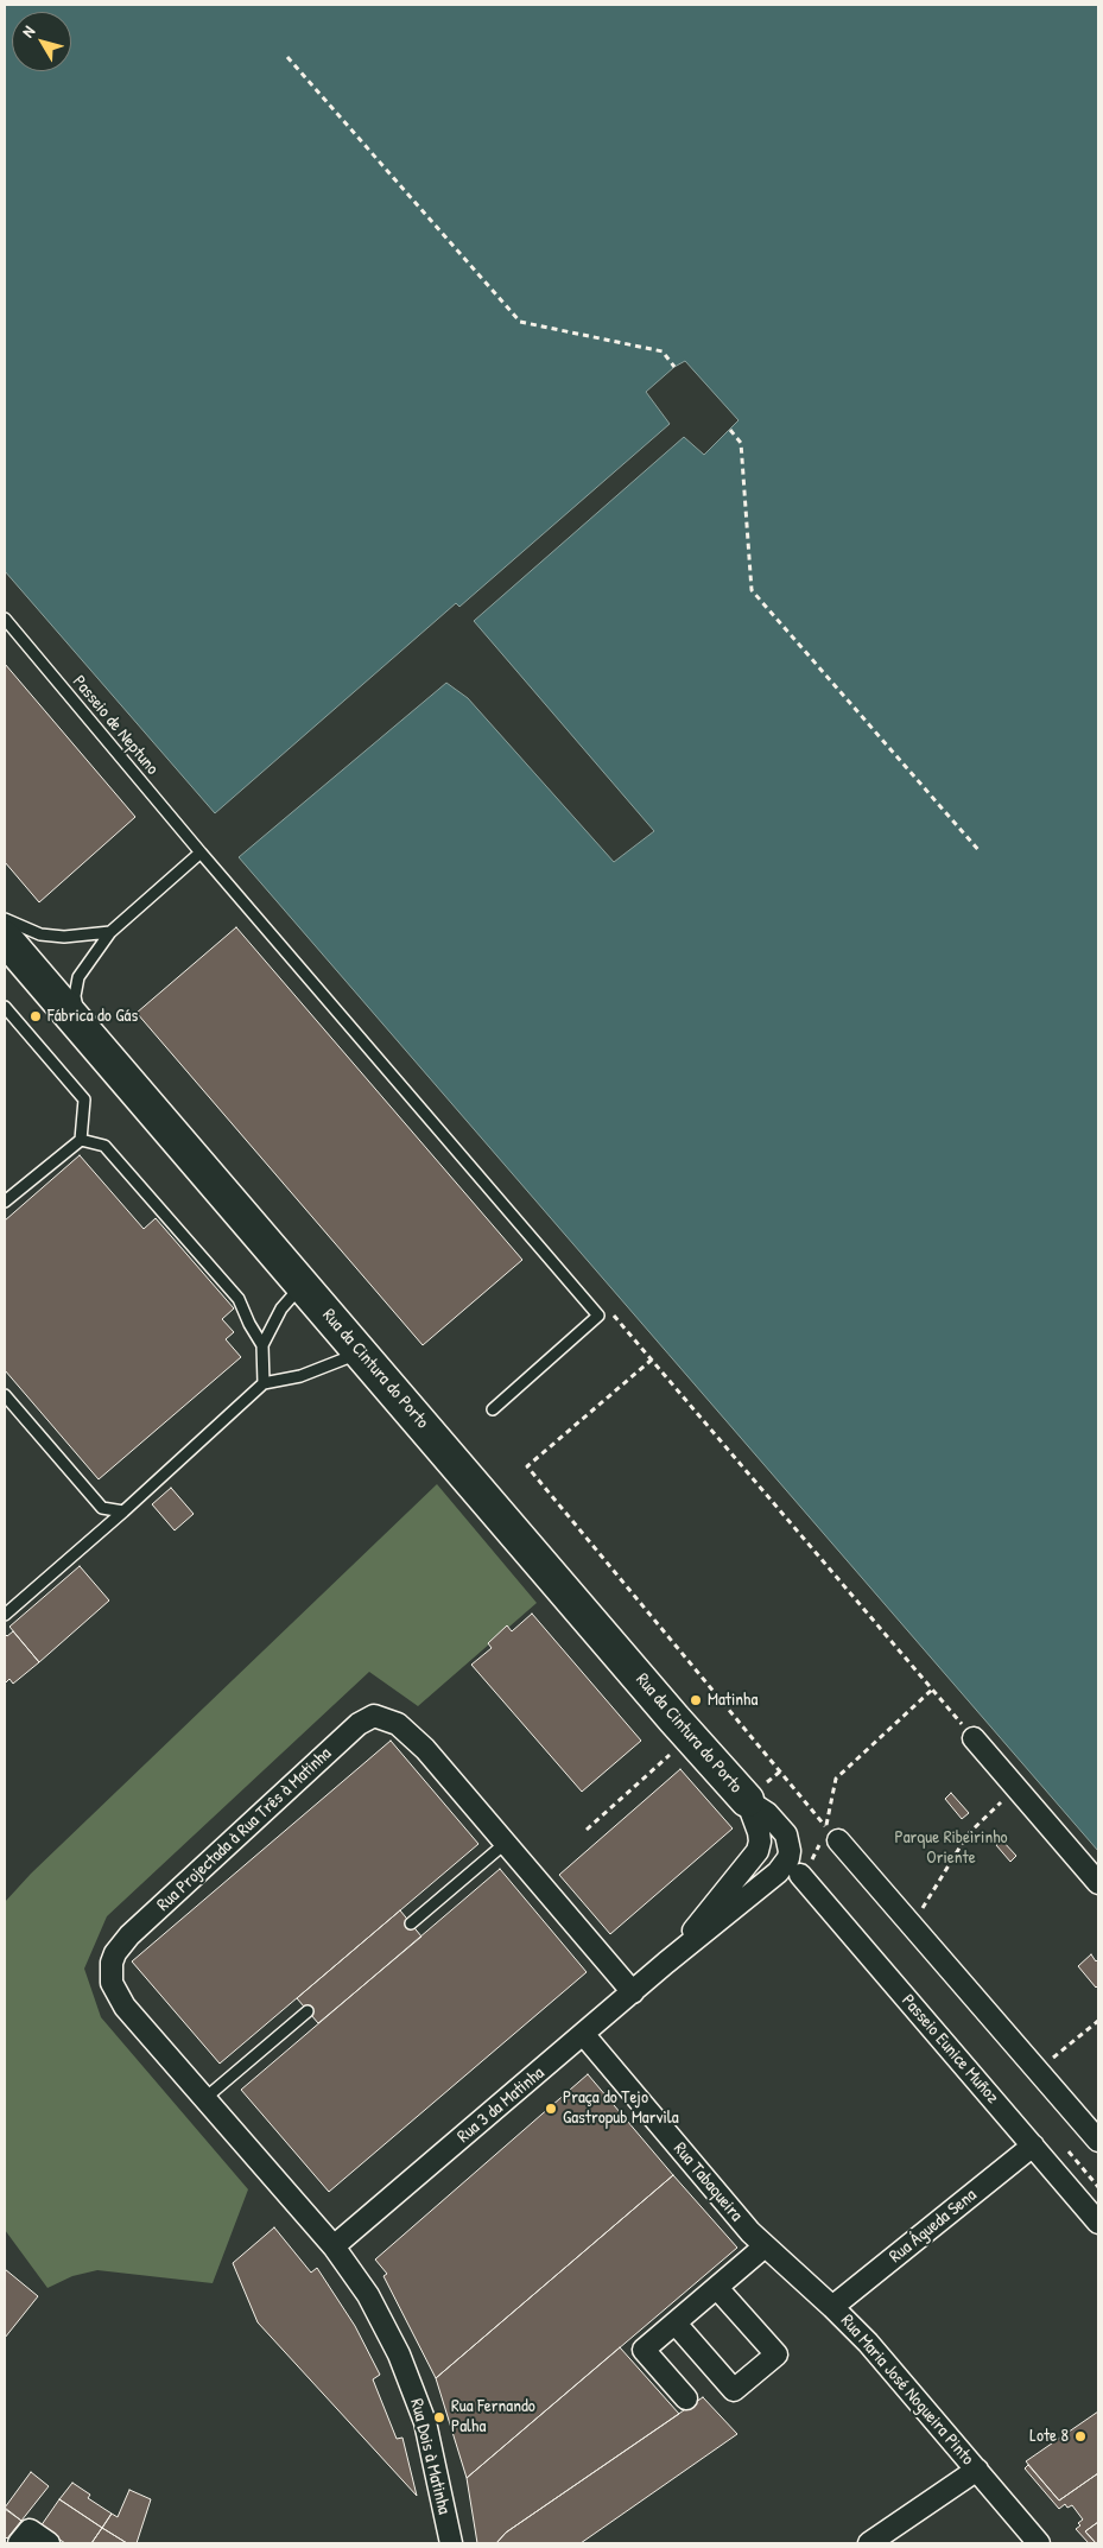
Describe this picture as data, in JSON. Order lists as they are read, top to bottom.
{
  "streets": {
    "main road": ["Rua da Cintura do Porto"],
    "street": [
      "Rua Projectada à Rua Três à Matinha",
      "Passeio Eunice Muñoz",
      "Rua 3 da Matinha",
      "Rua Tabaqueira",
      "Rua Águeda Sena",
      "Rua Maria José Nogueira Pinto",
      "Rua Dois à Matinha"
    ],
    "lane": ["Passeio de Neptuno"]
  },
  "crossings": [
    ["Rua da Cintura do Porto", "Rua 3 da Matinha"],
    ["Rua Projectada à Rua Três à Matinha", "Rua 3 da Matinha"],
    ["Rua Projectada à Rua Três à Matinha", "Rua Dois à Matinha"],
    ["Passeio Eunice Muñoz", "Rua Águeda Sena"],
    ["Rua 3 da Matinha", "Rua Tabaqueira"],
    ["Rua 3 da Matinha", "Rua Dois à Matinha"],
    ["Rua Tabaqueira", "Rua Maria José Nogueira Pinto"],
    ["Rua Águeda Sena", "Rua Maria José Nogueira Pinto"]
  ],
  "parks": ["Parque Ribeirinho Oriente"],
  "places": [
    "Fábrica do Gás",
    "Matinha",
    "Praça do Tejo Gastropub Marvila",
    "Rua Fernando Palha",
    "Lote 8"
  ],
  "north": "top left"
}
